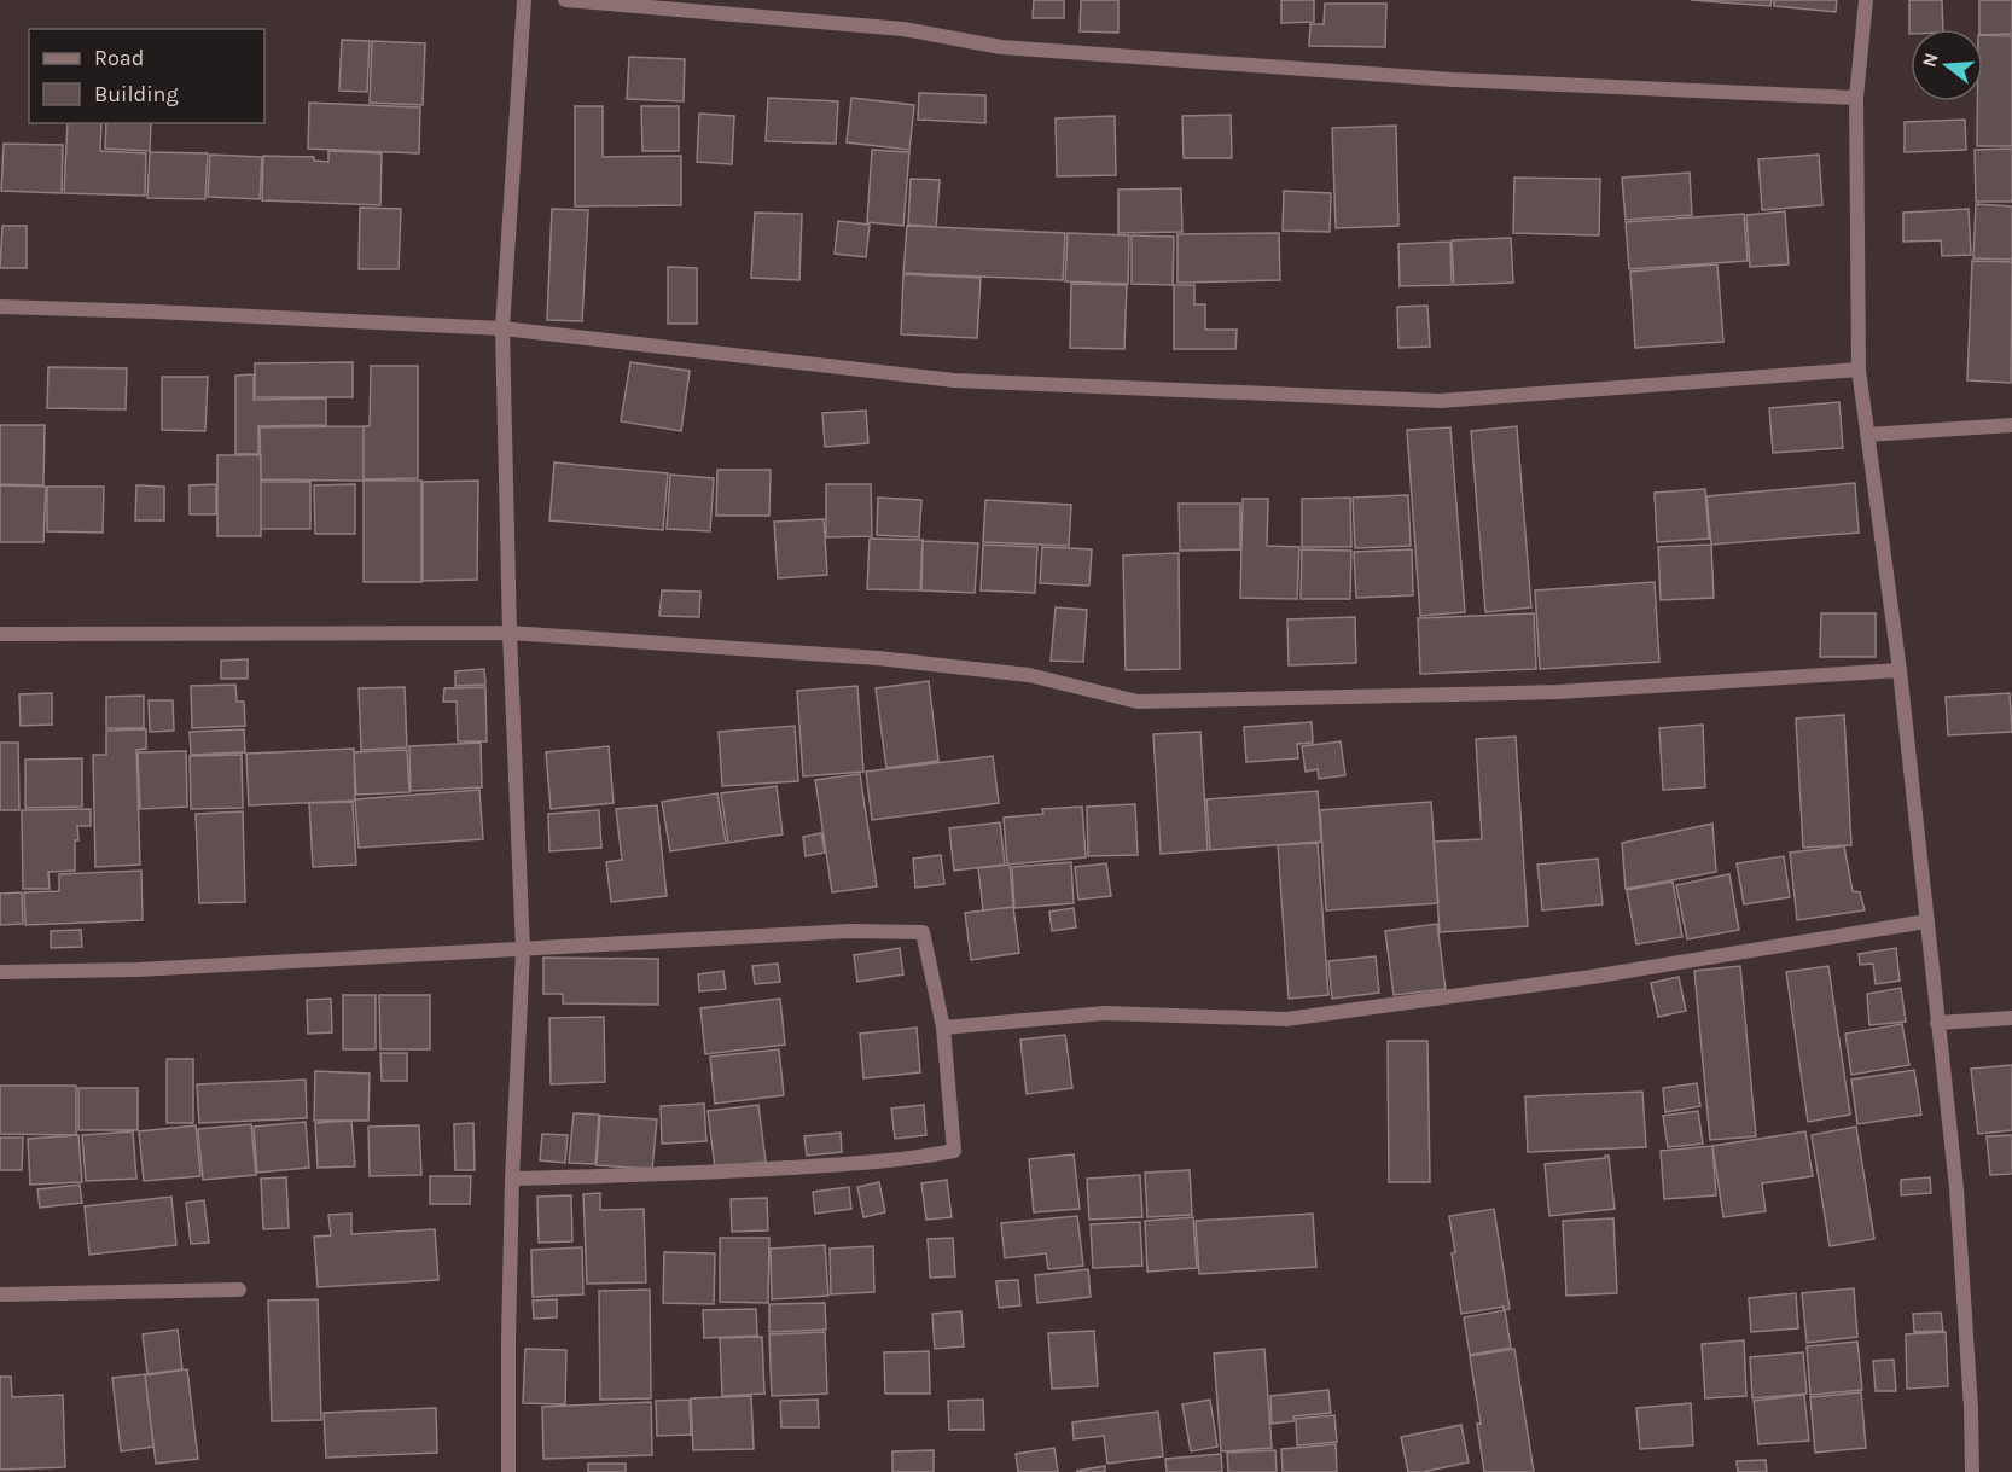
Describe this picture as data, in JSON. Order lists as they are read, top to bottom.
{
  "legend": ["Road", "Building"],
  "north": "left"
}
